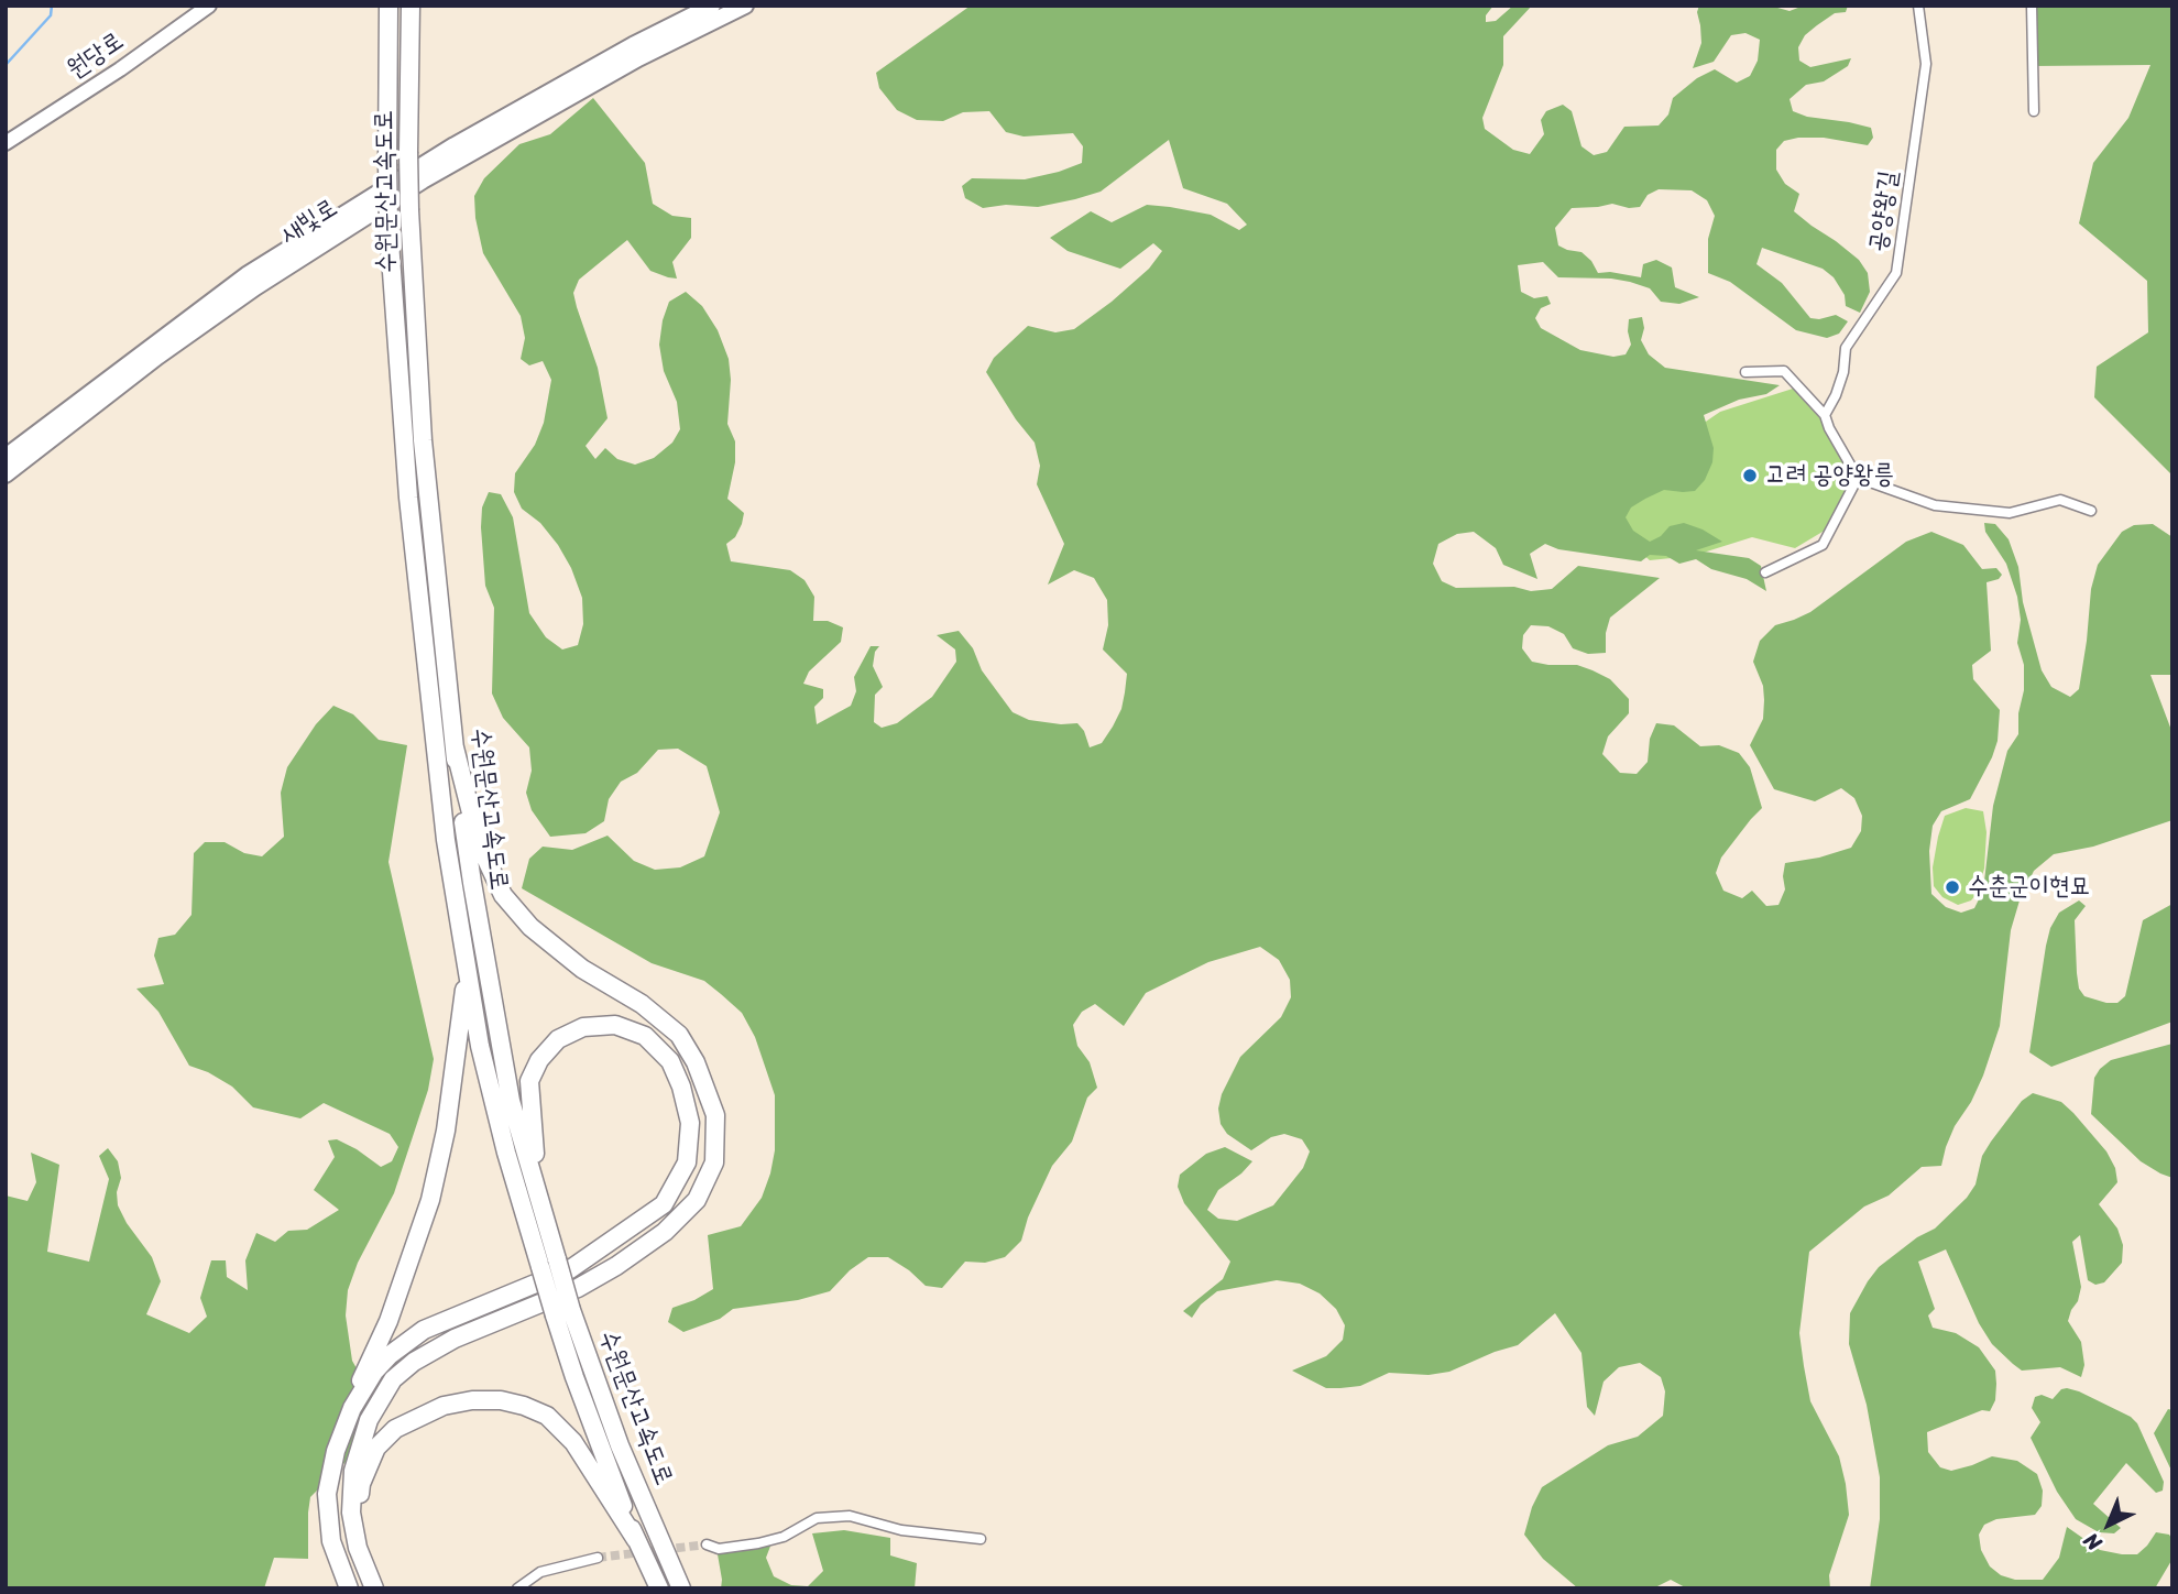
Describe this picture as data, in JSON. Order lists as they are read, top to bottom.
{
  "streets": {
    "highway": ["수원문산고속도로", "새빛로"],
    "main road": ["원당로"],
    "street": ["공양왕길"]
  },
  "places": ["고려 공양왕릉", "수춘군이현묘"],
  "north": "bottom left"
}
